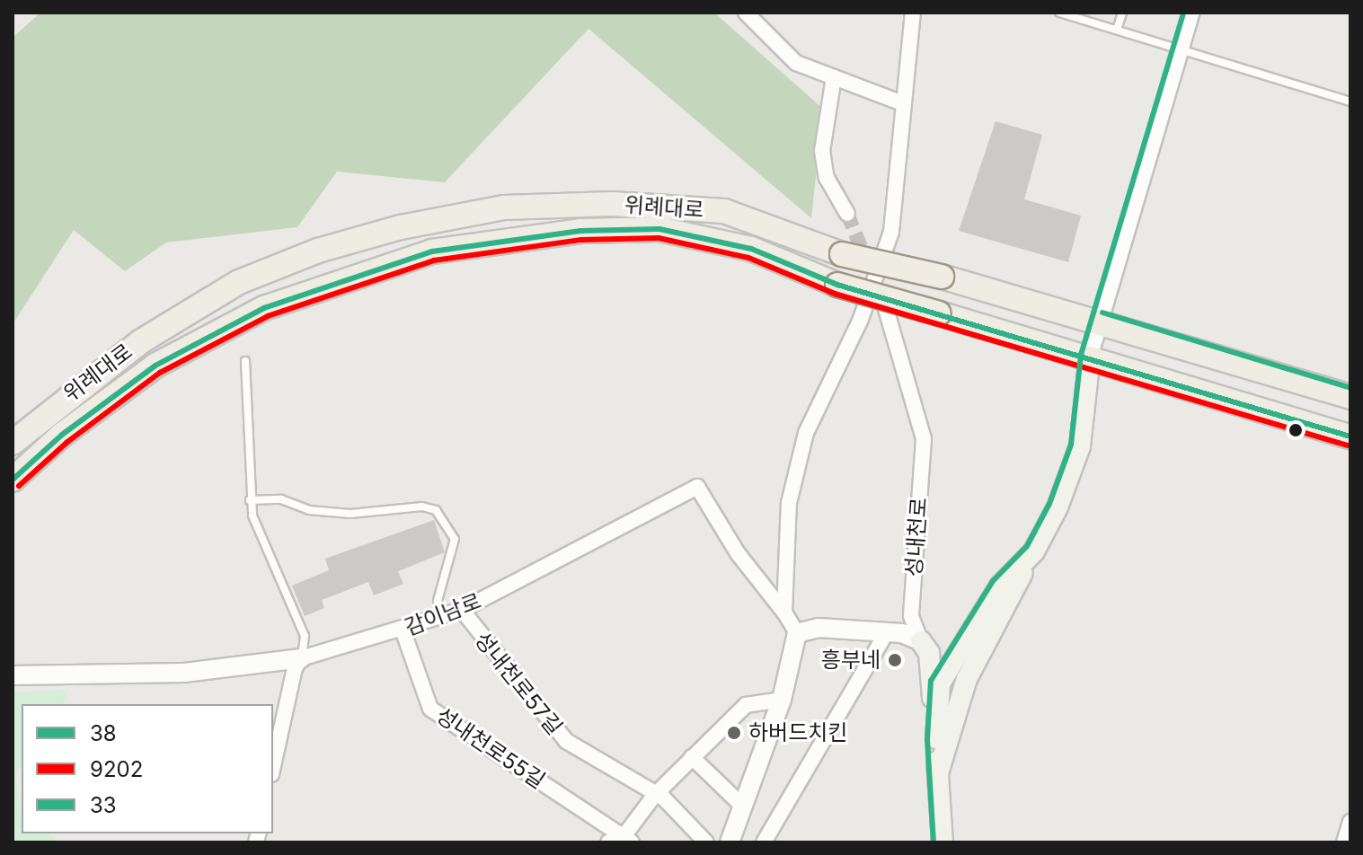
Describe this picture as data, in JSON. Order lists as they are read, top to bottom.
{
  "streets": {
    "main road": ["위례대로"],
    "street": [
      "성내천로",
      "감이남로",
      "성내천로57길",
      "성내천로55길"
    ]
  },
  "crossings": [
    ["감이남로", "성내천로57길"],
    ["감이남로", "성내천로55길"],
    ["성내천로57길", "성내천로55길"]
  ],
  "places": ["흥부네", "하버드치킨"],
  "lines": ["transit line 33", "transit line 38", "transit line 9202"],
  "legend": ["38", "9202", "33"]
}
